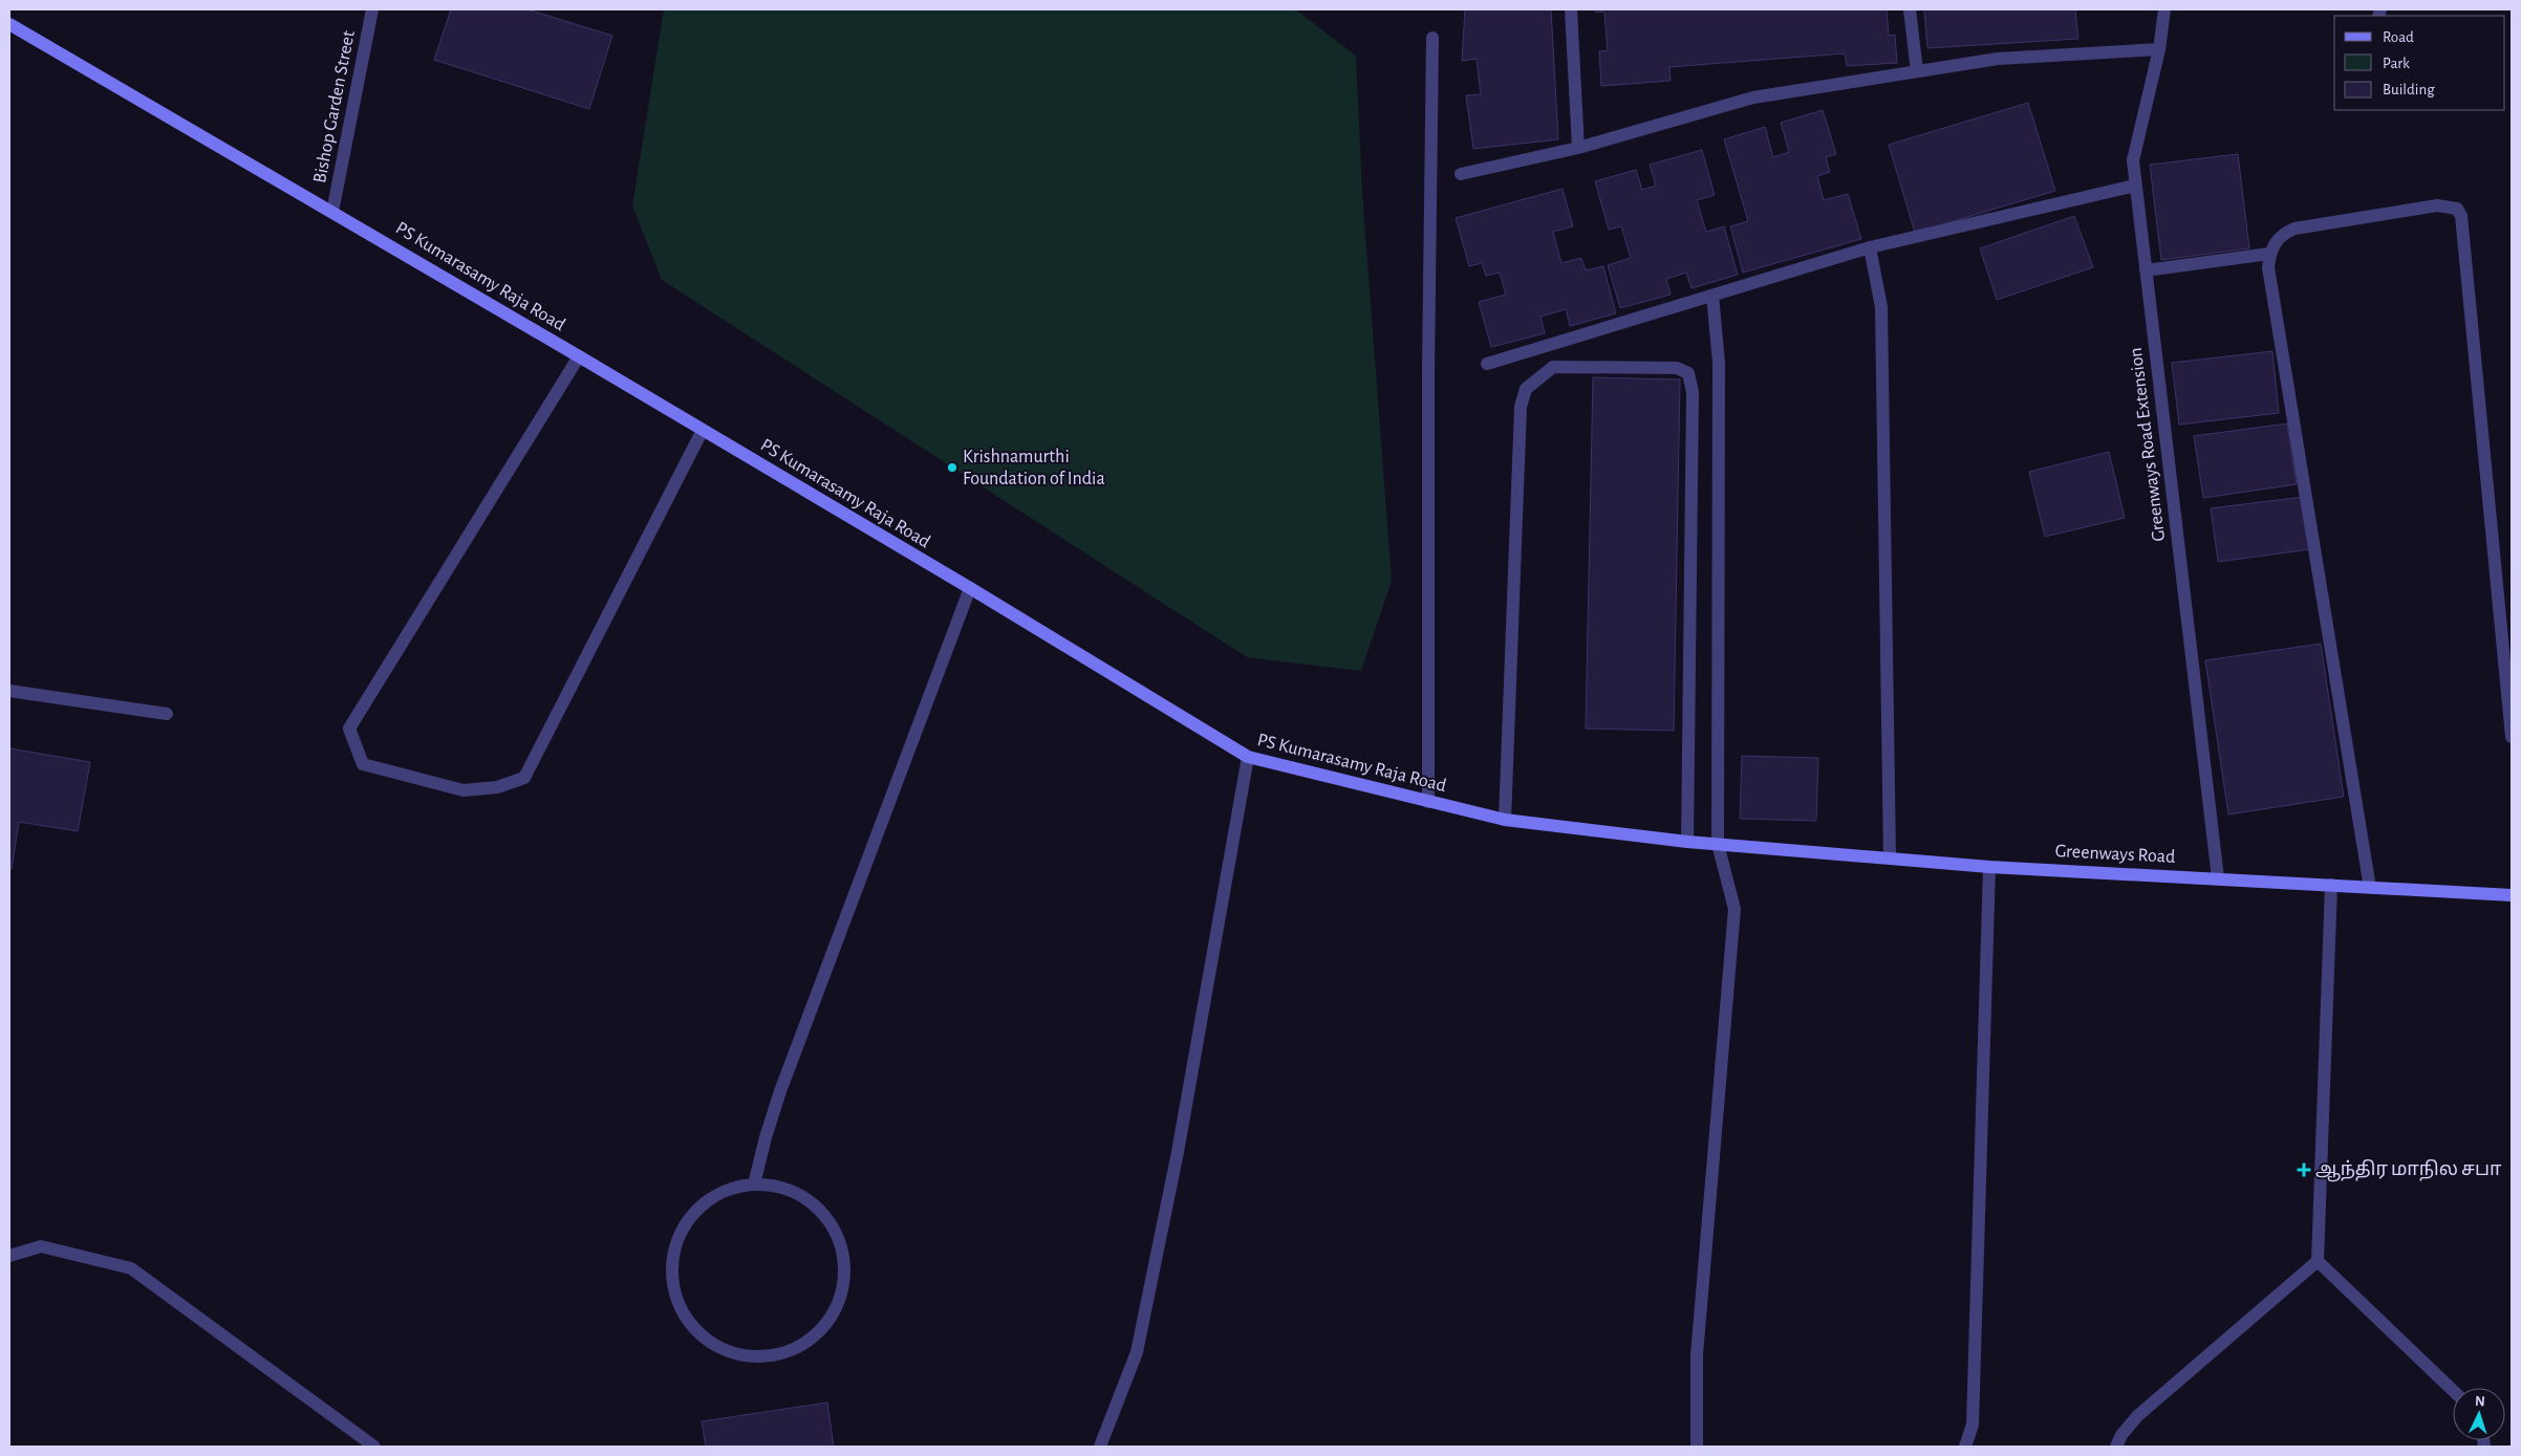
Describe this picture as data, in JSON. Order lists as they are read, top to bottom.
{
  "streets": {
    "street": [
      "Bishop Garden Street",
      "PS Kumarasamy Raja Road",
      "Greenways Road Extension",
      "Greenways Road"
    ]
  },
  "crossings": [
    ["Bishop Garden Street", "PS Kumarasamy Raja Road"],
    ["PS Kumarasamy Raja Road", "Greenways Road"],
    ["Greenways Road Extension", "Greenways Road"]
  ],
  "places": {
    "other": ["Krishnamurthi Foundation of India"],
    "health": ["ஆந்திர மாநில சபா"]
  },
  "legend": ["Road", "Park", "Building"],
  "north": "top"
}
